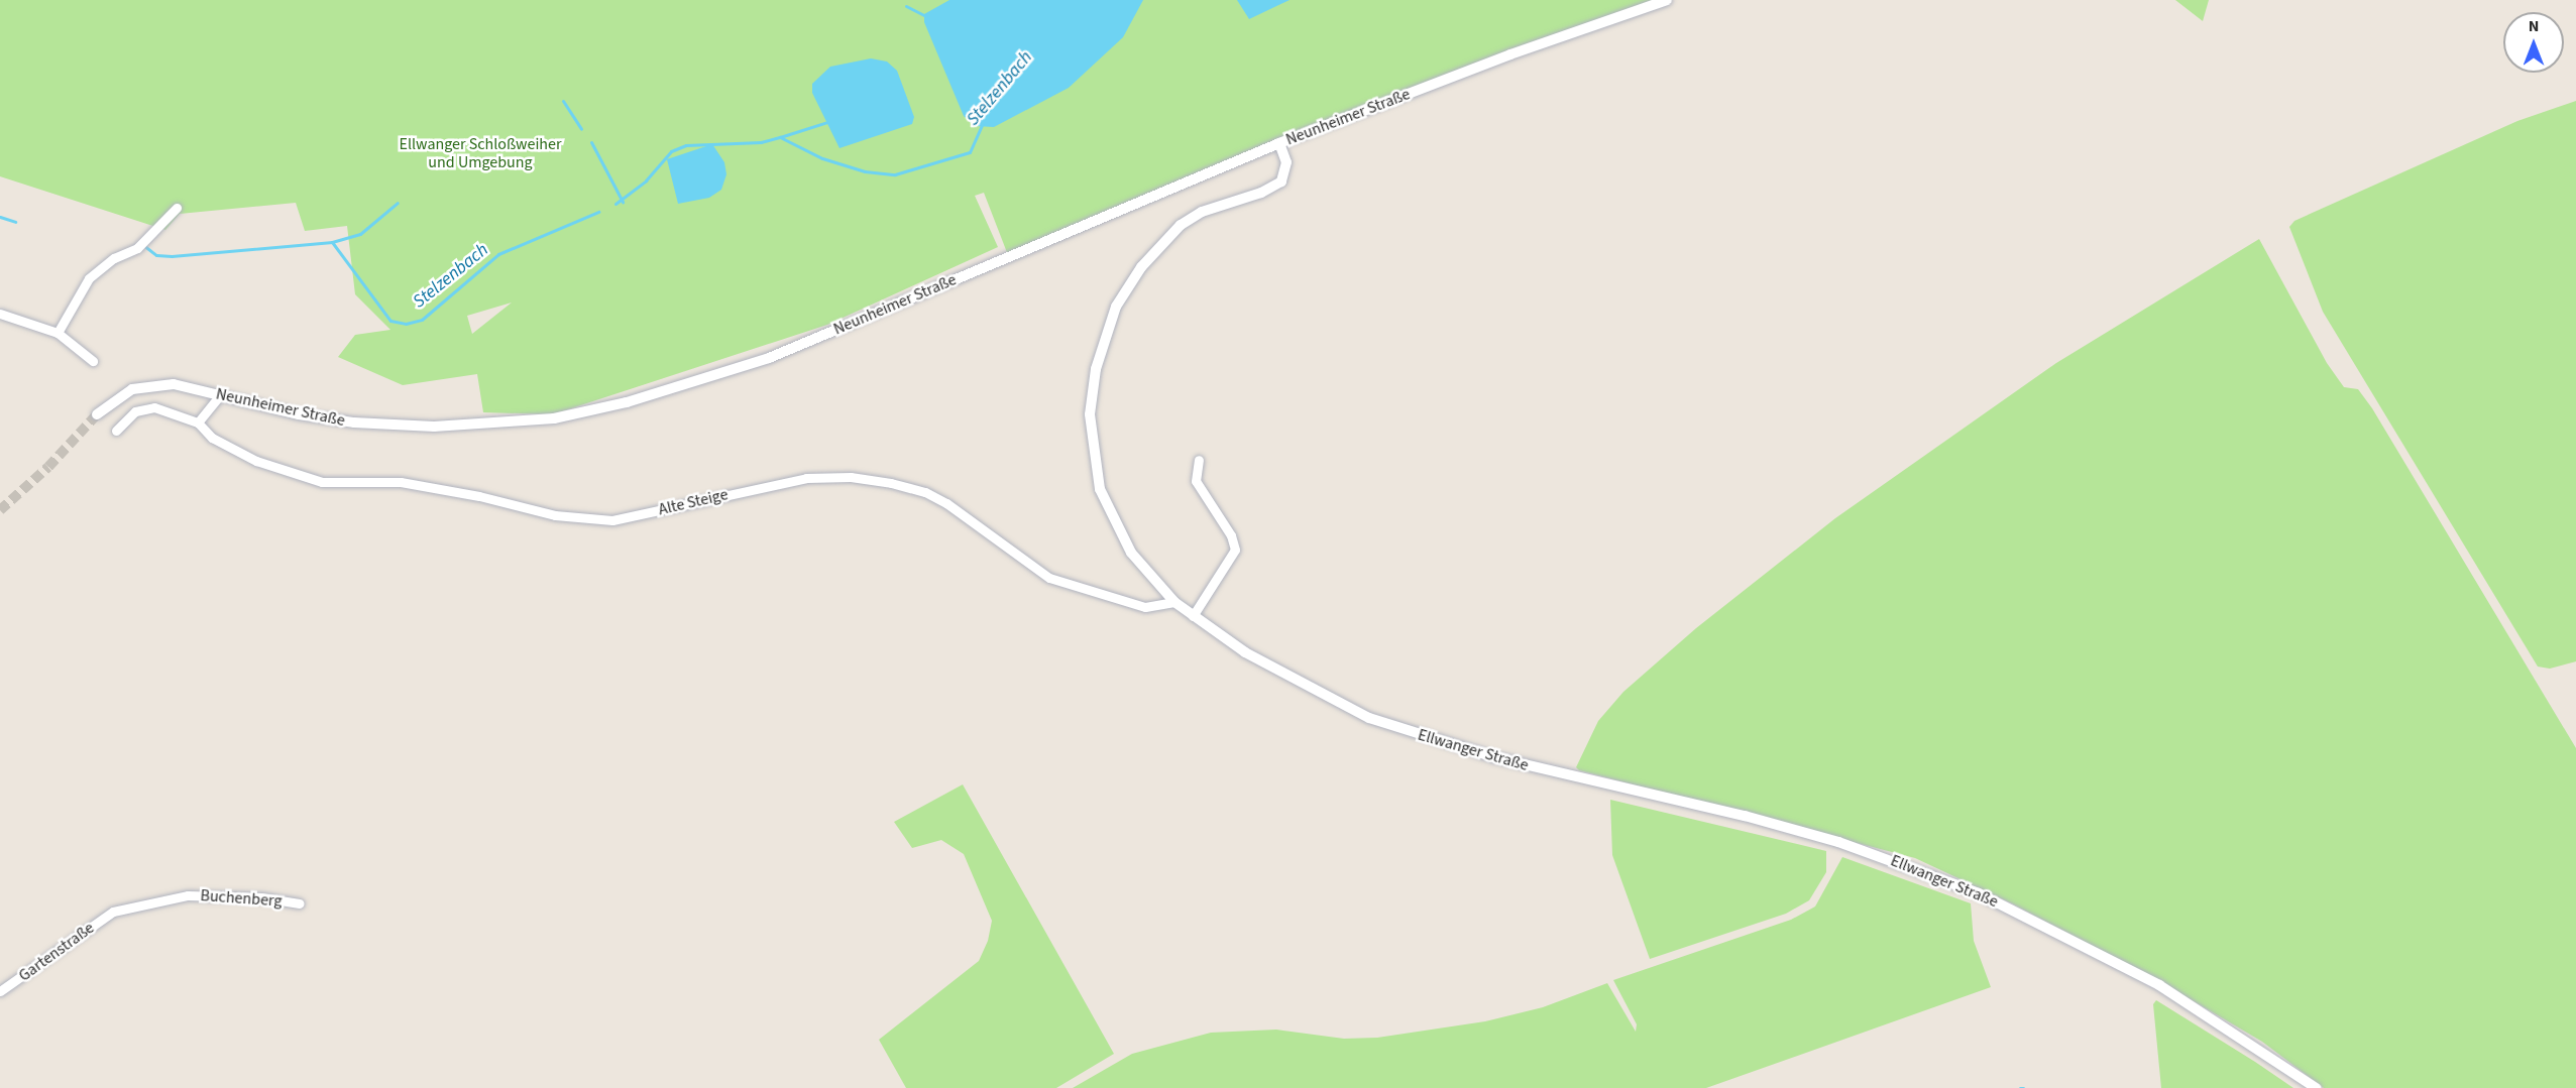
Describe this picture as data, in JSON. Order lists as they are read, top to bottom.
{
  "streets": {
    "street": [
      "Neunheimer Straße",
      "Alte Steige",
      "Ellwanger Straße",
      "Buchenberg",
      "Gartenstraße"
    ]
  },
  "crossings": [
    ["Neunheimer Straße", "Ellwanger Straße"],
    ["Alte Steige", "Ellwanger Straße"],
    ["Buchenberg", "Gartenstraße"]
  ],
  "water": ["Stelzenbach"],
  "parks": ["Ellwanger Schloßweiher und Umgebung"],
  "north": "top"
}
